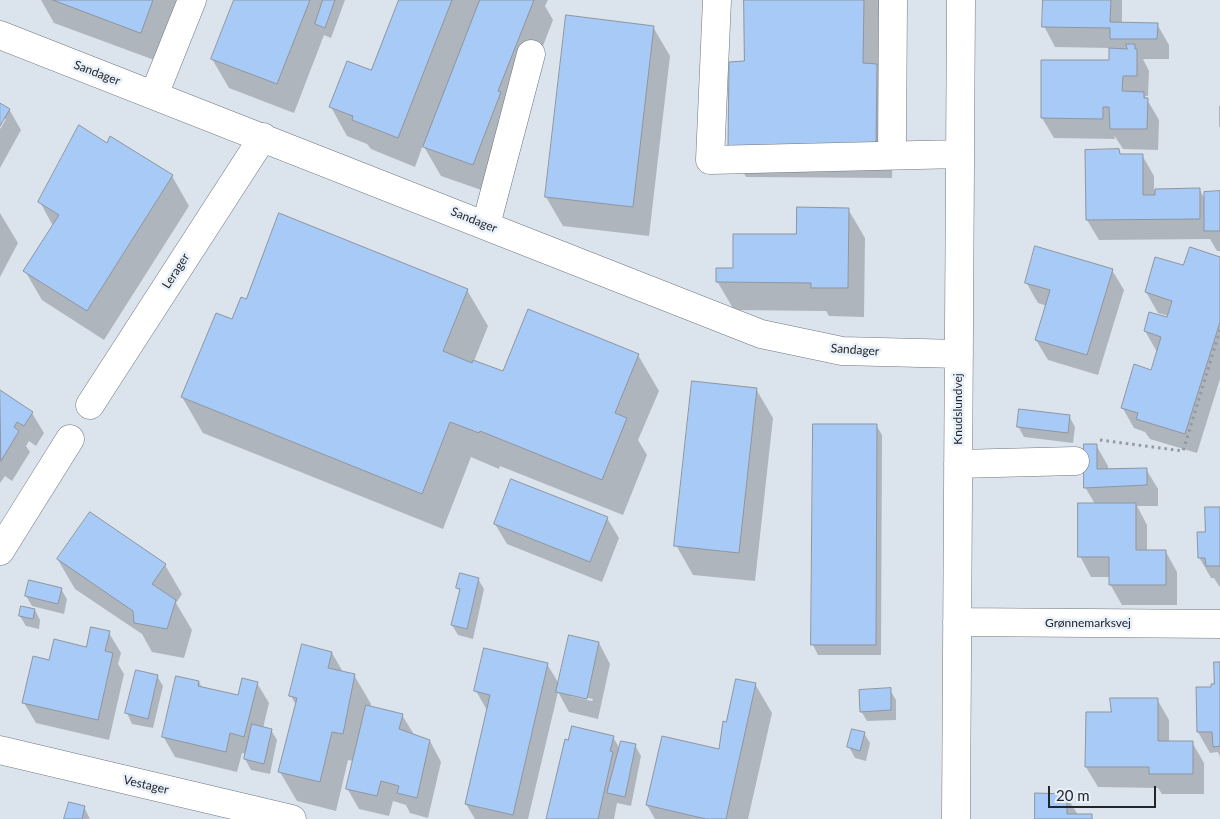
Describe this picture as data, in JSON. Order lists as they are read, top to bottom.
{
  "streets": {
    "street": [
      "Sandager",
      "Lerager",
      "Knudslundvej",
      "Grønnemarksvej",
      "Vestager"
    ]
  },
  "crossings": [
    ["Sandager", "Lerager"],
    ["Sandager", "Knudslundvej"],
    ["Knudslundvej", "Grønnemarksvej"]
  ],
  "scale_bar": "20 m"
}
